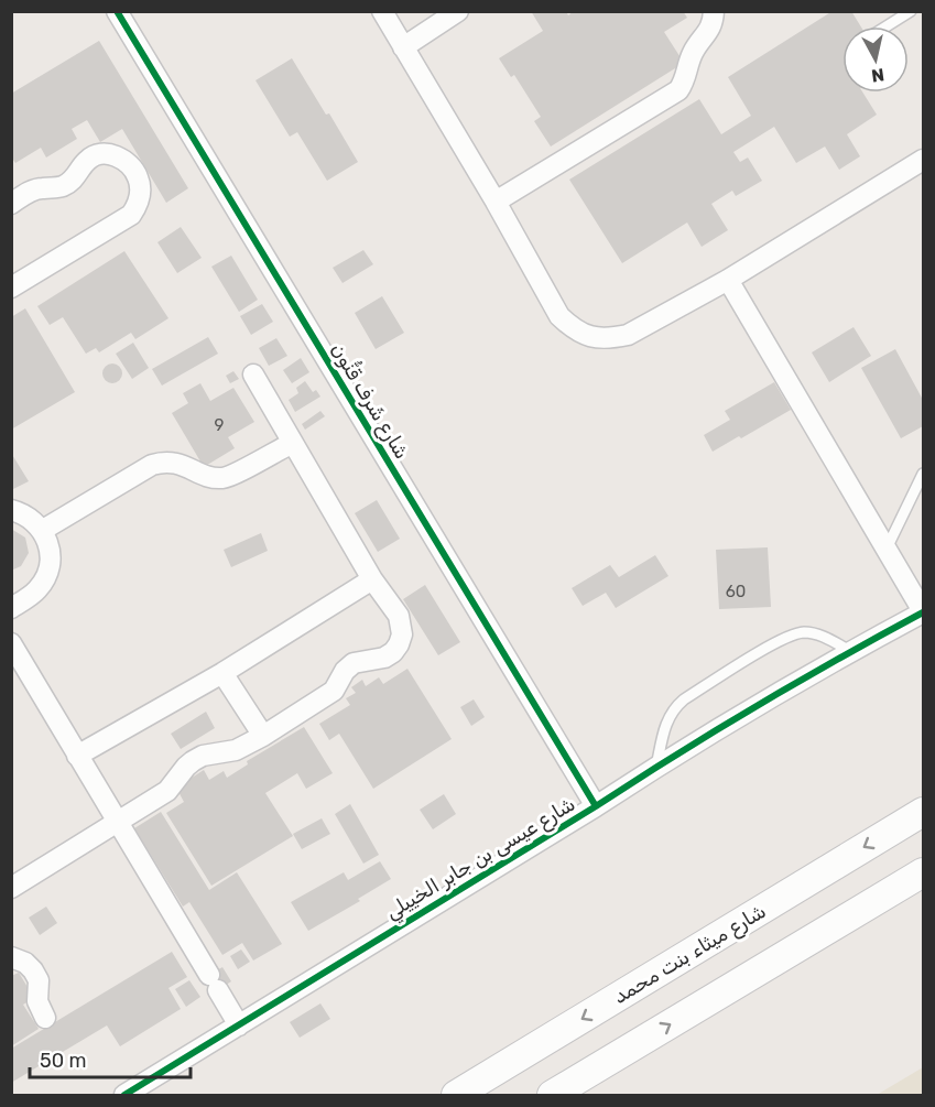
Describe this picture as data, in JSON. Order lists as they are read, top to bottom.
{
  "streets": {
    "main road": ["شارع ميثاء بنت محمد"],
    "street": ["شارع شَرف قَنُّون", "شارع عيسى بن جابر الخييلي"]
  },
  "crossings": [
    ["شارع شَرف قَنُّون", "شارع عيسى بن جابر الخييلي"]
  ],
  "house_numbers": ["9", "60"],
  "scale_bar": "50 m",
  "north": "bottom"
}
